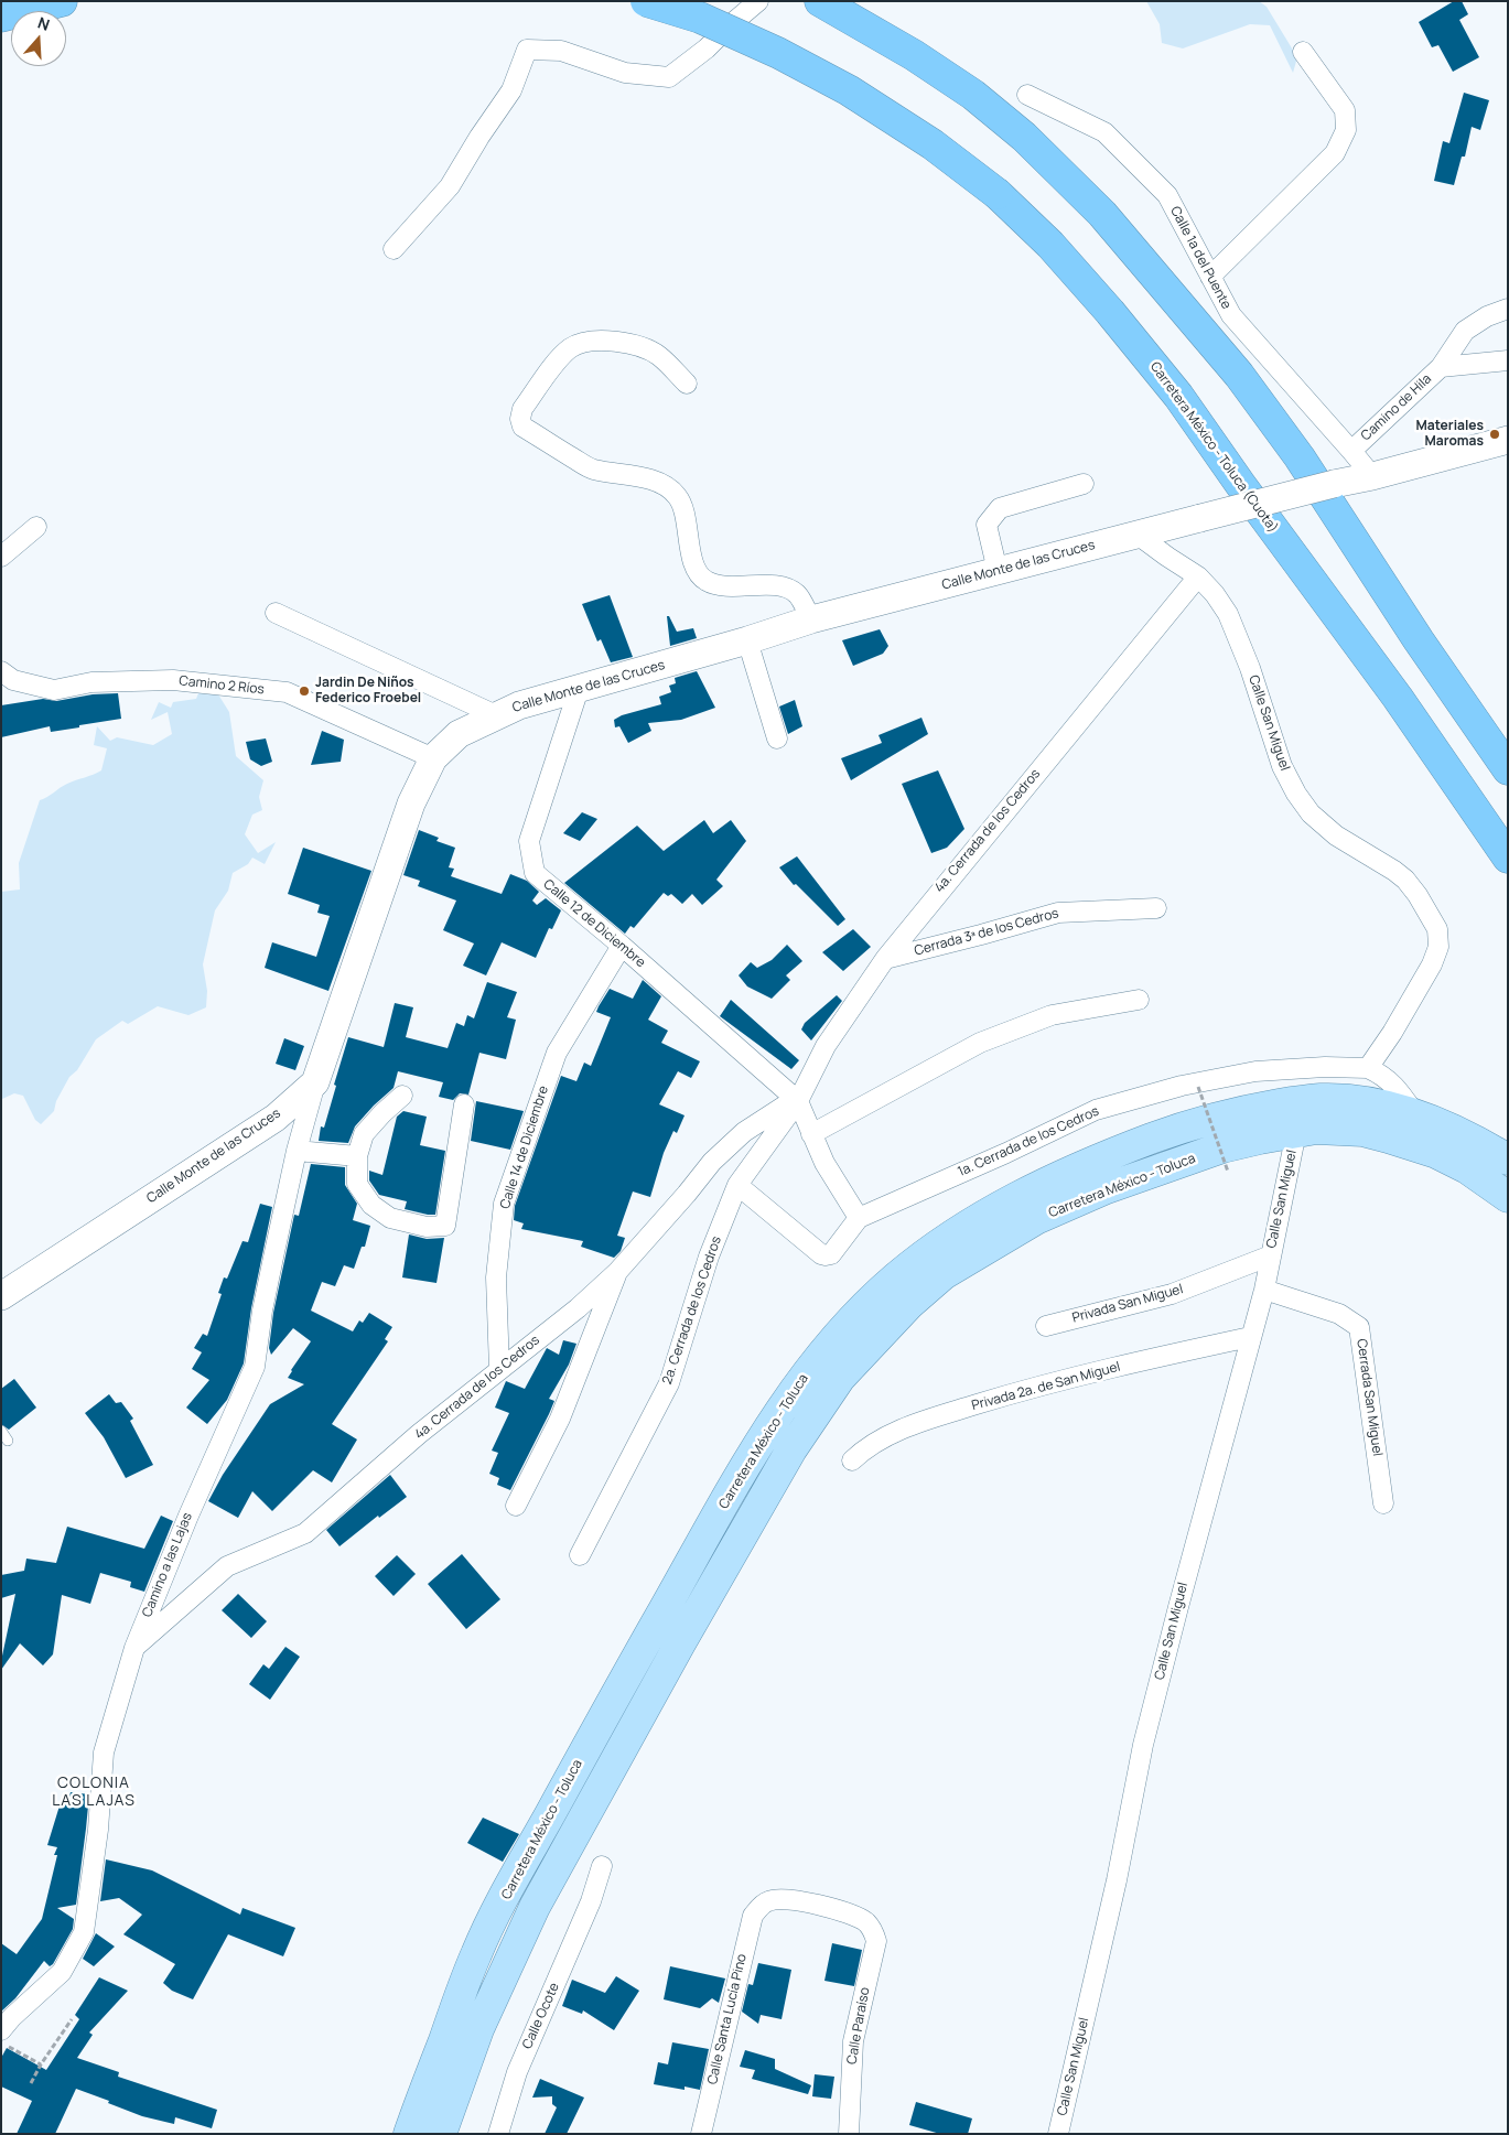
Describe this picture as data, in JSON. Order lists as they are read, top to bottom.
{
  "streets": {
    "highway": ["Carretera México - Toluca (Cuota)"],
    "main road": ["Carretera México - Toluca"],
    "street": [
      "Calle 1a del Puente",
      "Camino de Hila",
      "Calle Monte de las Cruces",
      "Camino 2 Ríos",
      "Calle San Miguel",
      "4a. Cerrada de los Cedros",
      "Calle 12 de Diciembre",
      "Cerrada 3ª de los Cedros",
      "1a. Cerrada de los Cedros",
      "Calle 14 de Diciembre",
      "Privada San Miguel",
      "2a. Cerrada de los Cedros",
      "Privada 2a. de San Miguel",
      "Cerrada San Miguel",
      "Camino a las Lajas",
      "Calle Ocote",
      "Calle Santa Lucía Pino",
      "Calle Paraíso"
    ]
  },
  "crossings": [
    ["Calle 1a del Puente", "Camino de Hila"],
    ["Camino de Hila", "Calle Monte de las Cruces"],
    ["Calle Monte de las Cruces", "Camino 2 Ríos"],
    ["Calle Monte de las Cruces", "Calle San Miguel"],
    ["Calle Monte de las Cruces", "Calle 12 de Diciembre"],
    ["Calle Monte de las Cruces", "Camino a las Lajas"],
    ["Calle San Miguel", "4a. Cerrada de los Cedros"],
    ["Calle San Miguel", "1a. Cerrada de los Cedros"],
    ["Calle San Miguel", "Carretera México - Toluca"],
    ["Calle San Miguel", "Privada San Miguel"],
    ["Calle San Miguel", "Privada 2a. de San Miguel"],
    ["Calle San Miguel", "Cerrada San Miguel"],
    ["4a. Cerrada de los Cedros", "Calle 12 de Diciembre"],
    ["4a. Cerrada de los Cedros", "Cerrada 3ª de los Cedros"],
    ["4a. Cerrada de los Cedros", "Calle 14 de Diciembre"],
    ["4a. Cerrada de los Cedros", "2a. Cerrada de los Cedros"],
    ["4a. Cerrada de los Cedros", "Camino a las Lajas"],
    ["Calle 12 de Diciembre", "Calle 14 de Diciembre"],
    ["Calle 12 de Diciembre", "2a. Cerrada de los Cedros"],
    ["1a. Cerrada de los Cedros", "2a. Cerrada de los Cedros"],
    ["Calle Santa Lucía Pino", "Calle Paraíso"]
  ],
  "districts": ["COLONIA LAS LAJAS"],
  "places": ["Materiales Maromas", "Jardin De Niños Federico Froebel"],
  "north": "top"
}
